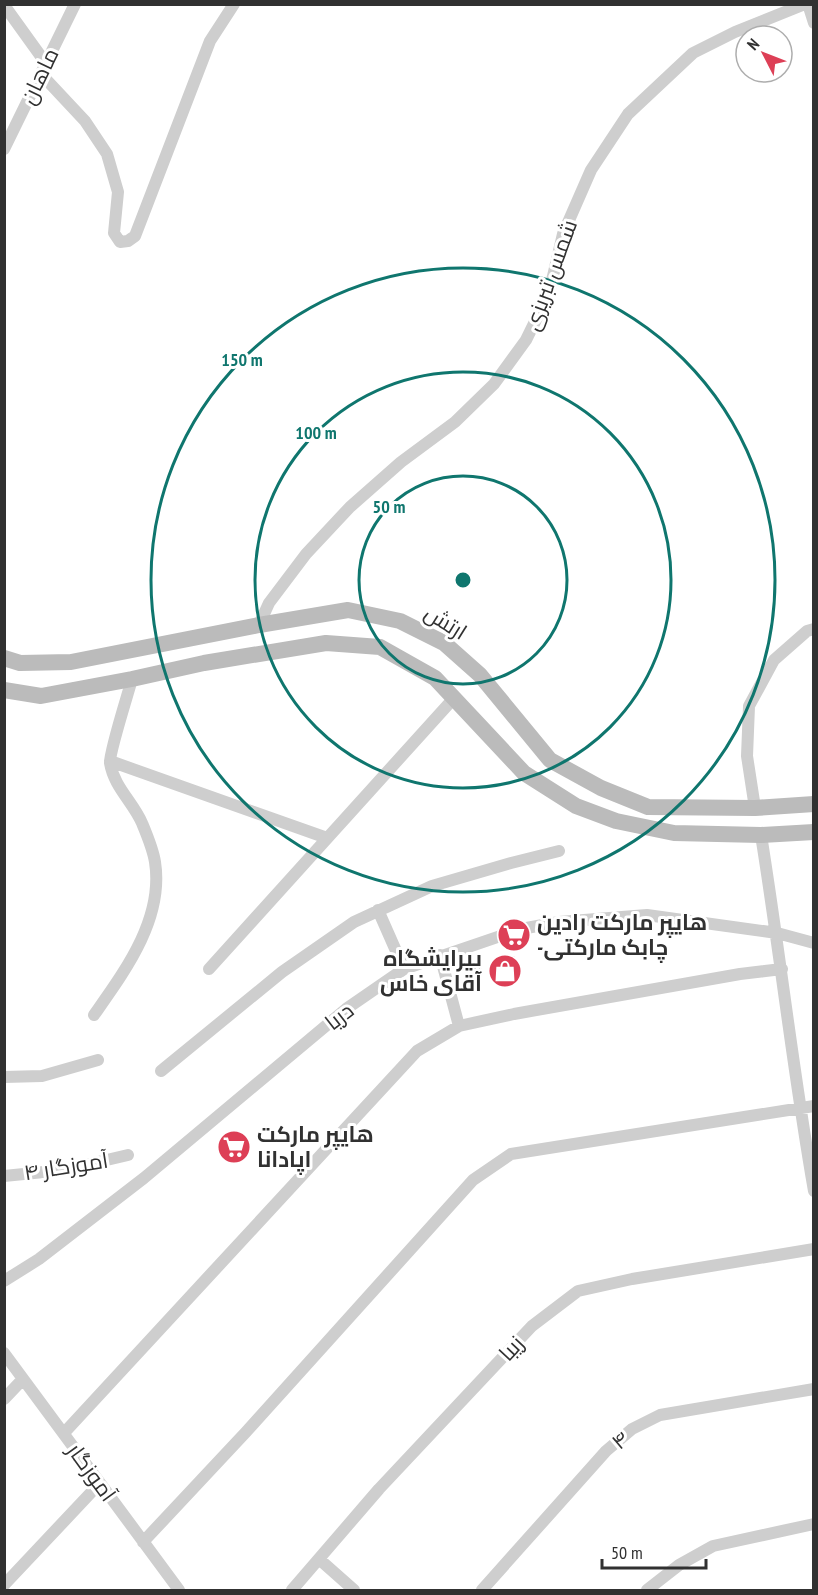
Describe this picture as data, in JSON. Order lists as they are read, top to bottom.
{
  "streets": {
    "main road": ["ارتش"],
    "street": [
      "ماهان",
      "شمس تبریزی",
      "دریا",
      "آموزگار ۴",
      "زیبا",
      "۴",
      "آموزگار"
    ]
  },
  "crossings": [
    ["شمس تبریزی", "ارتش"]
  ],
  "places": {
    "supermarket": ["هایپر مارکت رادین -چابک مارکتی", "هایپر مارکت اپادانا"],
    "shop": ["پیرایشگاه آقای خاس"]
  },
  "scale_bar": "50 m",
  "north": "top left",
  "rings": ["150 m", "100 m", "50 m"]
}
